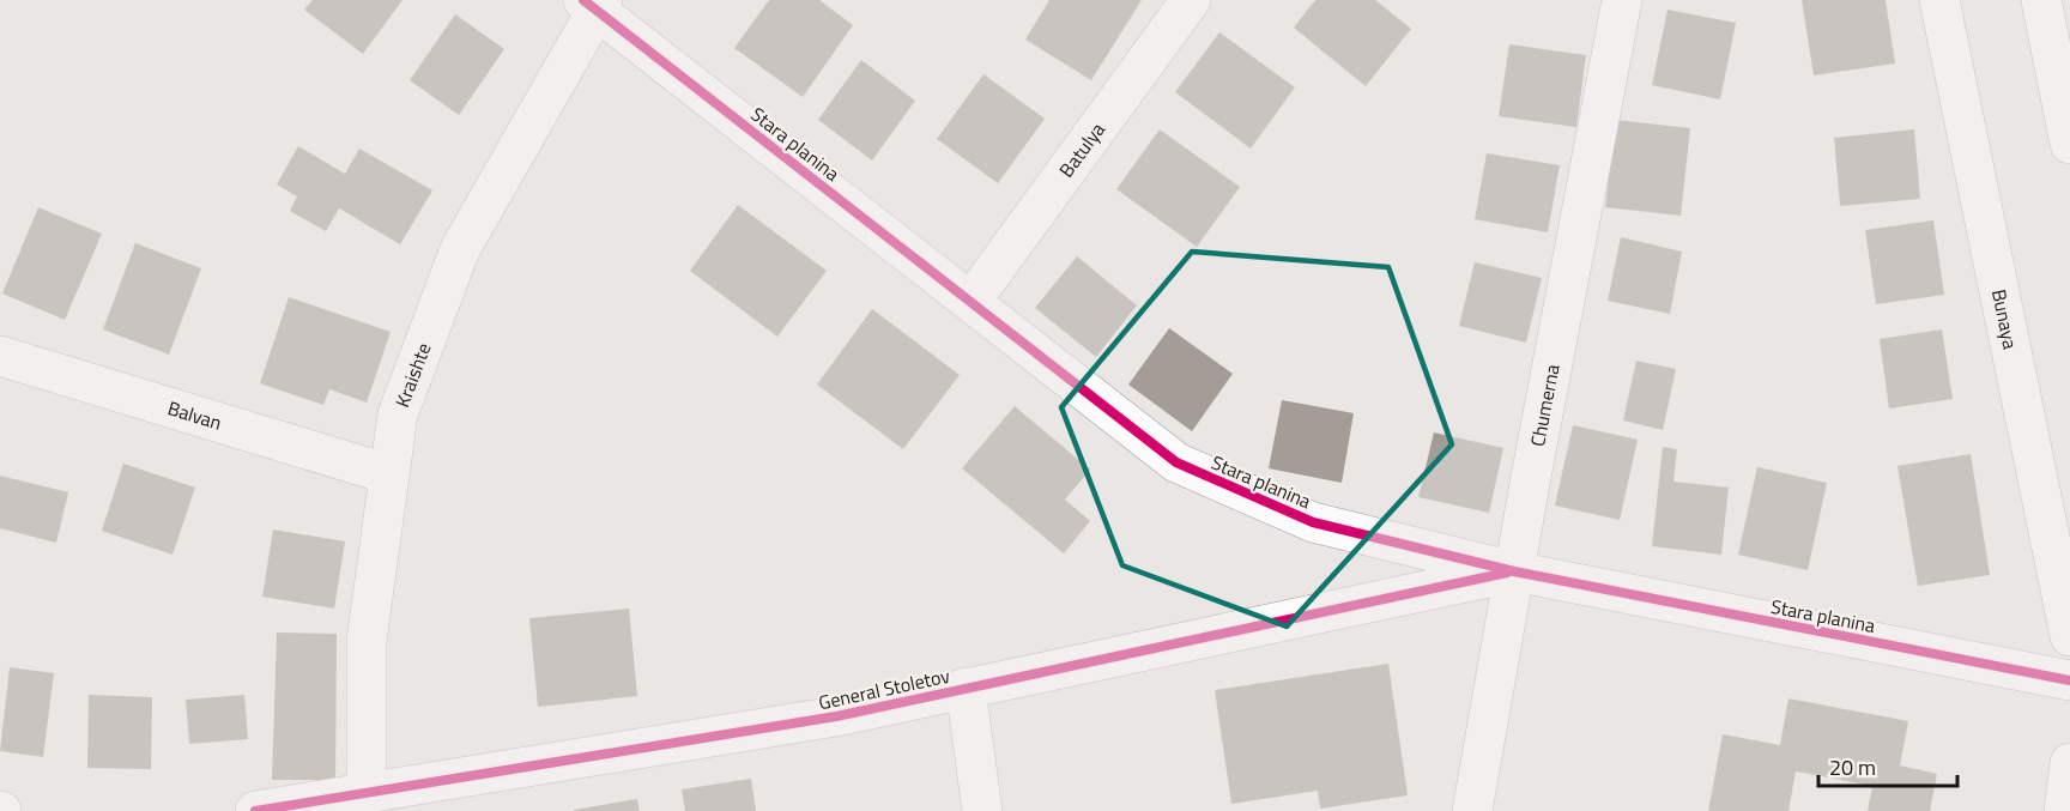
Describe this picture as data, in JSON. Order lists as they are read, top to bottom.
{
  "streets": {
    "street": [
      "Stara planina",
      "Batulya",
      "Bunaya",
      "Kraishte",
      "Chumerna",
      "Balvan",
      "General Stoletov"
    ]
  },
  "crossings": [
    ["Stara planina", "Batulya"],
    ["Stara planina", "Kraishte"],
    ["Stara planina", "Chumerna"],
    ["Stara planina", "General Stoletov"],
    ["Kraishte", "Balvan"],
    ["Kraishte", "General Stoletov"],
    ["Chumerna", "General Stoletov"]
  ],
  "scale_bar": "20 m"
}
